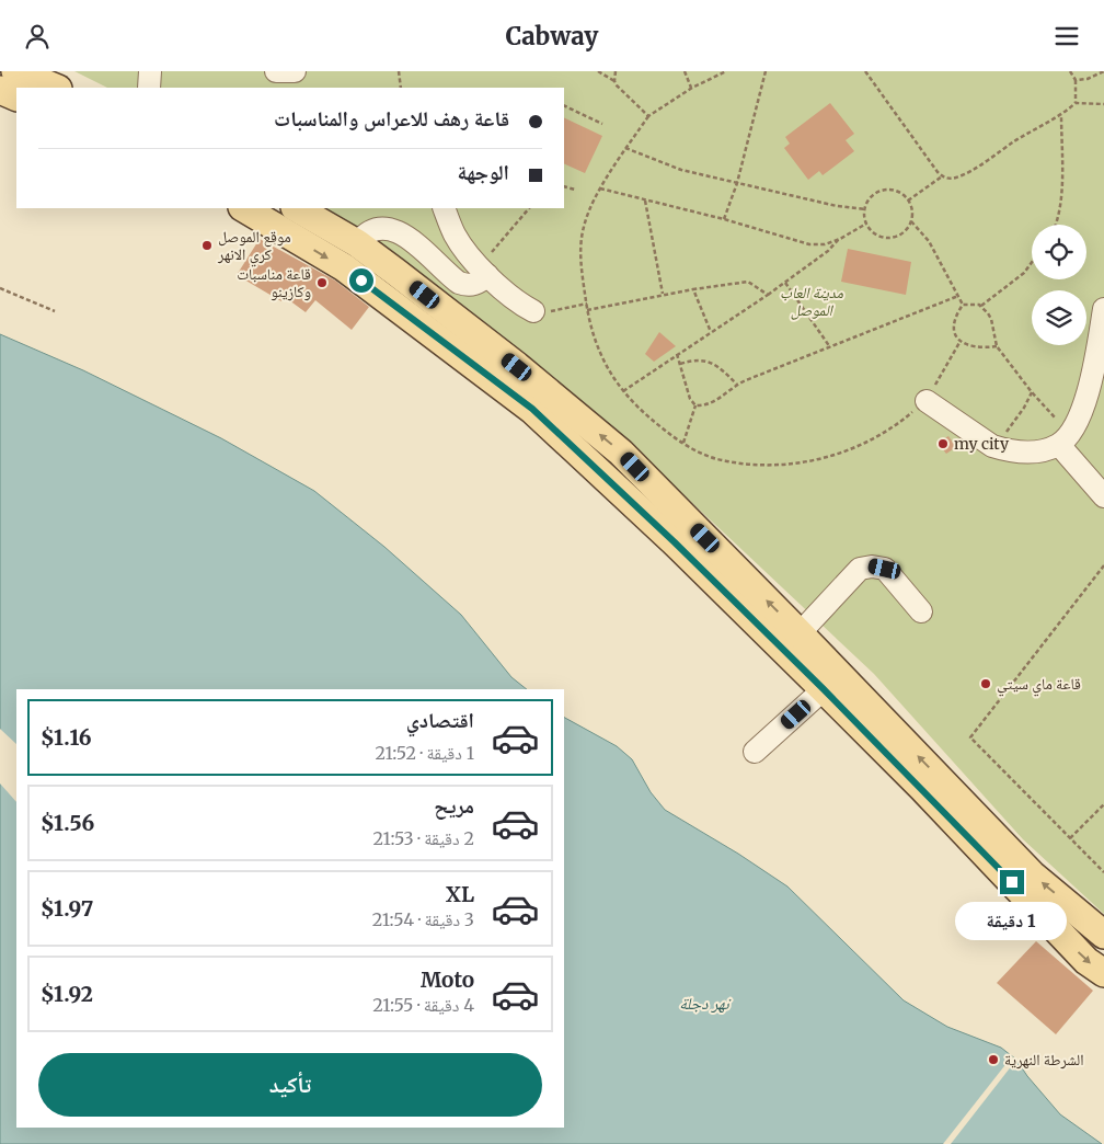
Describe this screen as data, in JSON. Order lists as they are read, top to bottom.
{
  "water": ["نهر دجلة"],
  "parks": ["مدينة العاب الموصل"],
  "places": [
    "موقع الموصل كري الانهر",
    "قاعة مناسبات وكازينو",
    "my city",
    "قاعة ماي سيتي",
    "الشرطة النهرية"
  ],
  "page": {
    "header": "Cabway",
    "banner": ["قاعة رهف للاعراس والمناسبات", "الوجهة"],
    "list": [
      {
        "name": "اقتصادي",
        "note": "1 دقيقة · 21:52",
        "value": "$1.16"
      },
      {
        "name": "مريح",
        "note": "2 دقيقة · 21:53",
        "value": "$1.56"
      },
      {
        "name": "XL",
        "note": "3 دقيقة · 21:54",
        "value": "$1.97"
      },
      {
        "name": "Moto",
        "note": "4 دقيقة · 21:55",
        "value": "$1.92"
      }
    ],
    "bubble": "1 دقيقة",
    "buttons": "تأكيد"
  }
}
